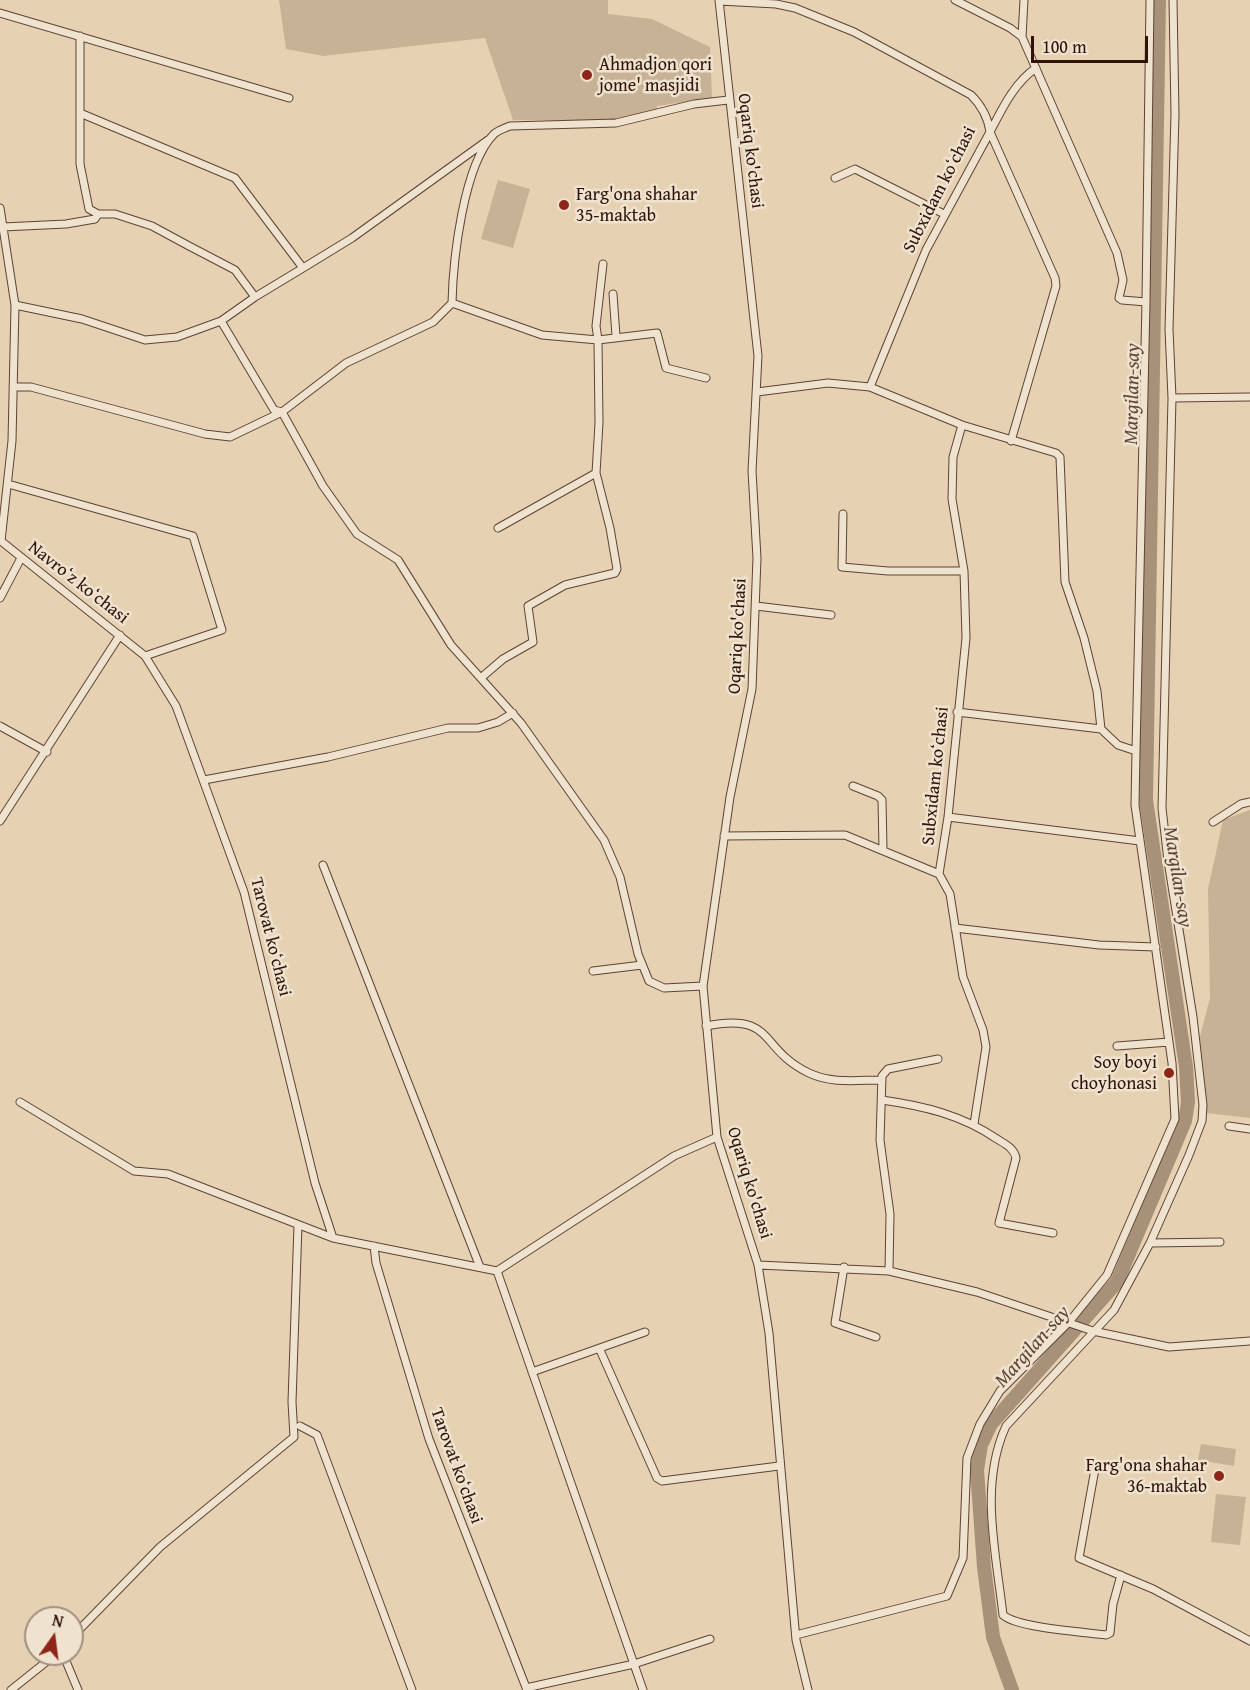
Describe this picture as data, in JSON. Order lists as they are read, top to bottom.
{
  "streets": {
    "street": [
      "Oqariq ko'chasi",
      "Subxidam koʻchasi",
      "Navroʻz koʻchasi",
      "Tarovat koʻchasi"
    ]
  },
  "crossings": [
    ["Oqariq ko'chasi", "Subxidam koʻchasi"],
    ["Navroʻz koʻchasi", "Tarovat koʻchasi"]
  ],
  "water": ["Margilan-say"],
  "places": [
    "Ahmadjon qori jome' masjidi",
    "Farg'ona shahar 35-maktab",
    "Soy boyi choyhonasi",
    "Farg'ona shahar 36-maktab"
  ],
  "scale_bar": "100 m",
  "north": "top"
}
